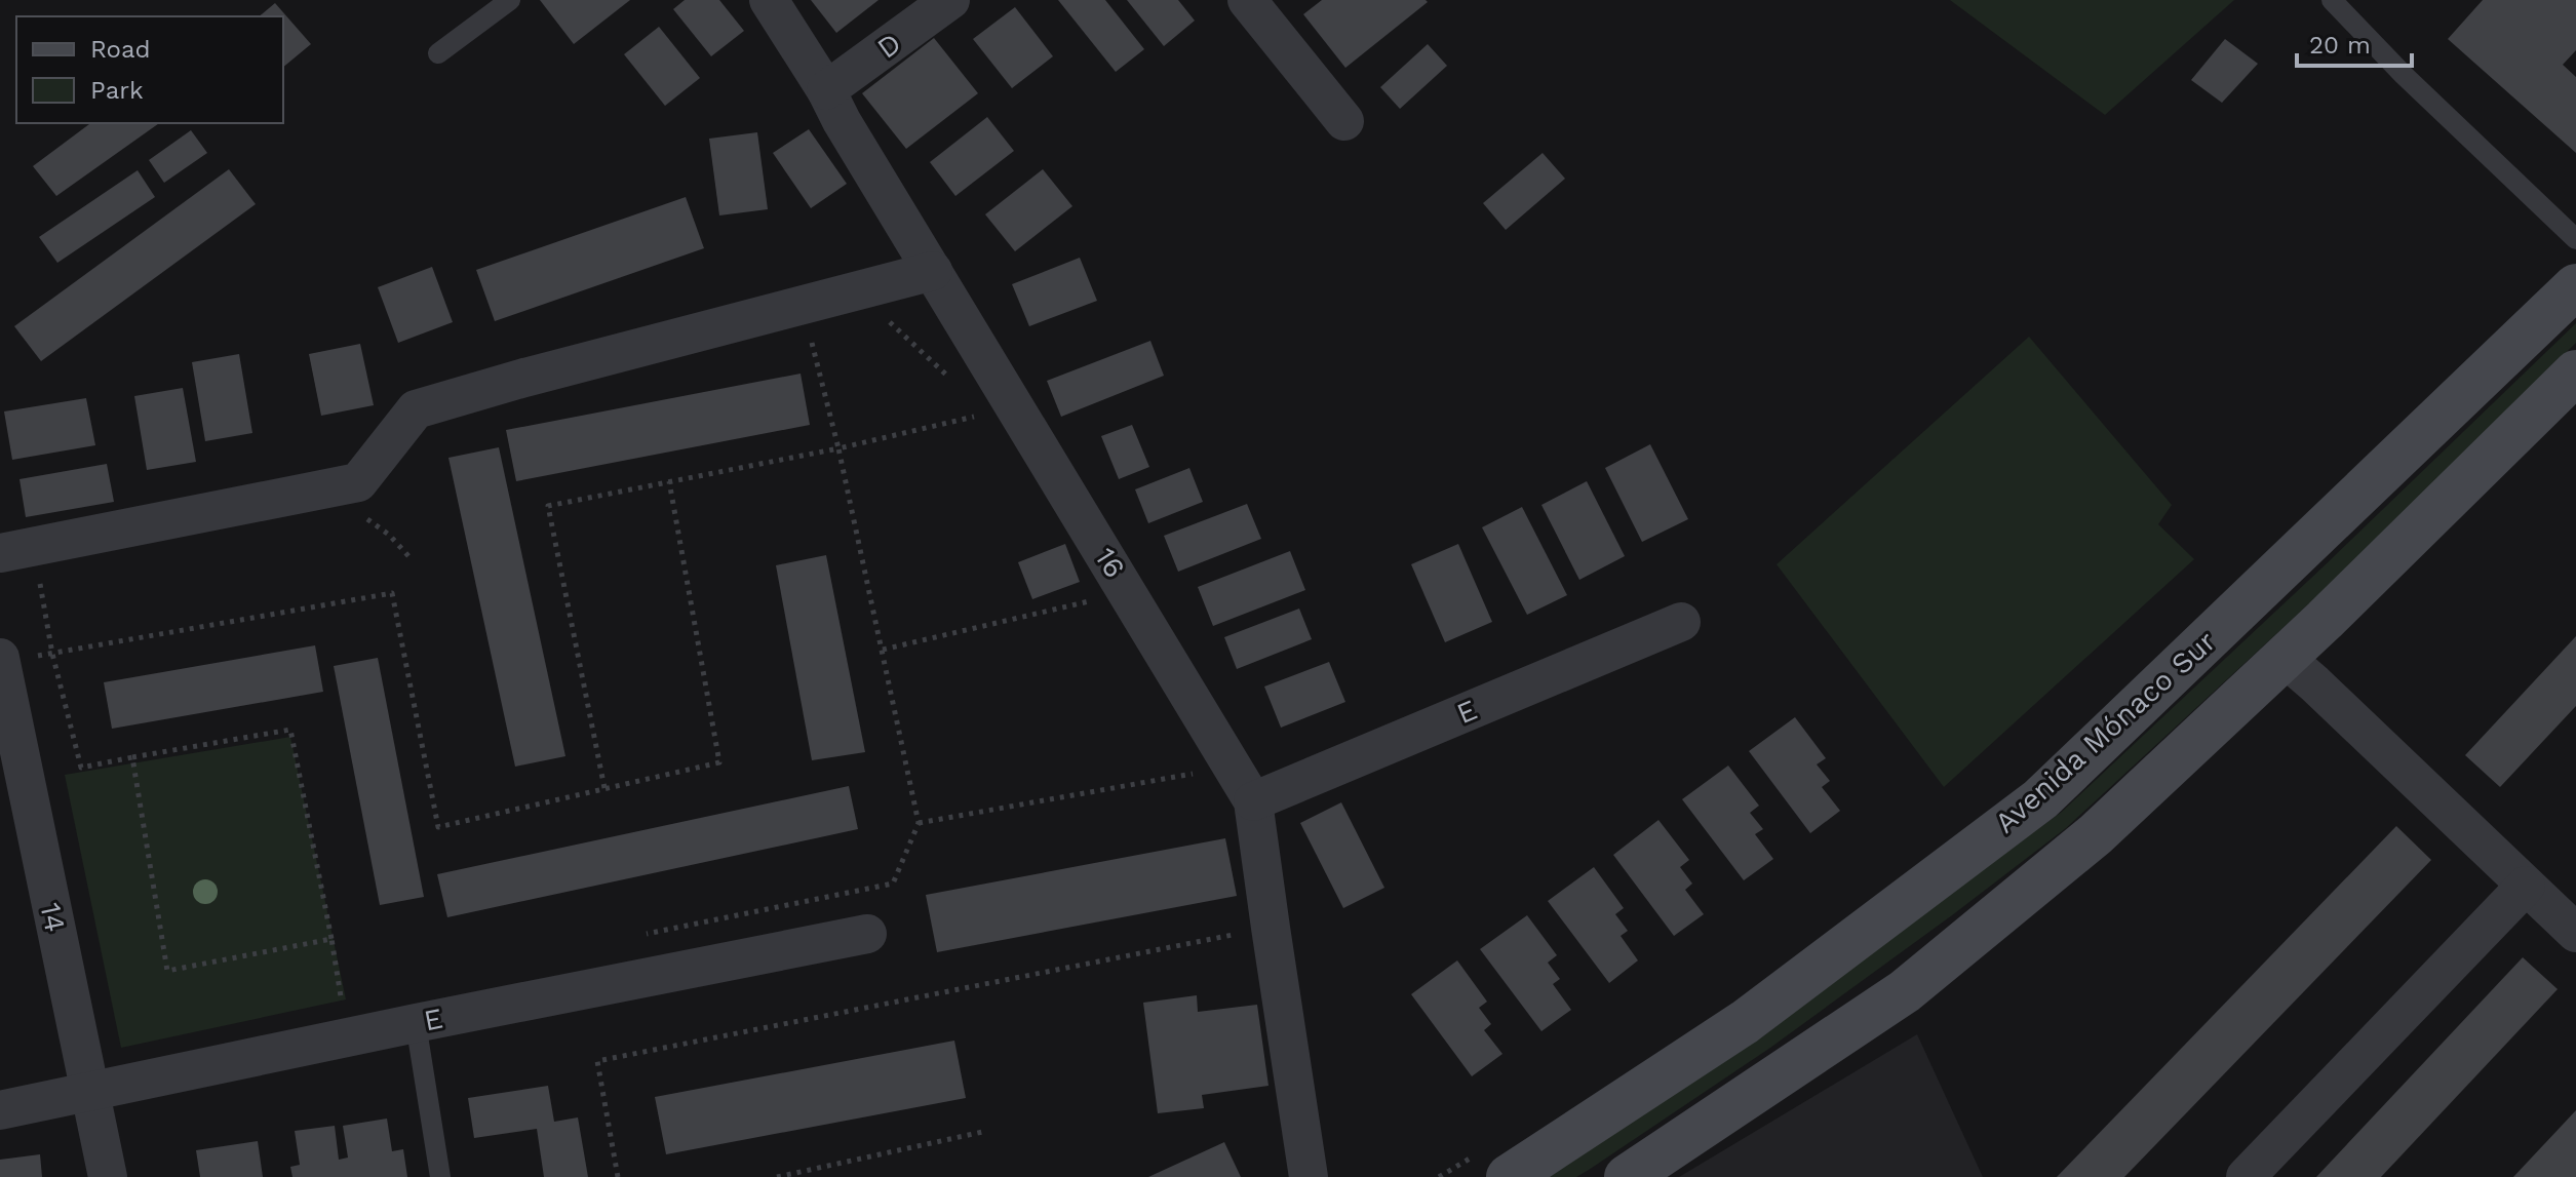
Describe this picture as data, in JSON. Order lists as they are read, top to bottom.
{
  "streets": {
    "main road": ["Avenida Mónaco Sur"],
    "street": [
      "D",
      "16",
      "E",
      "14"
    ]
  },
  "crossings": [
    ["D", "16"],
    ["16", "E"],
    ["E", "14"]
  ],
  "legend": ["Road", "Park"],
  "scale_bar": "20 m"
}
